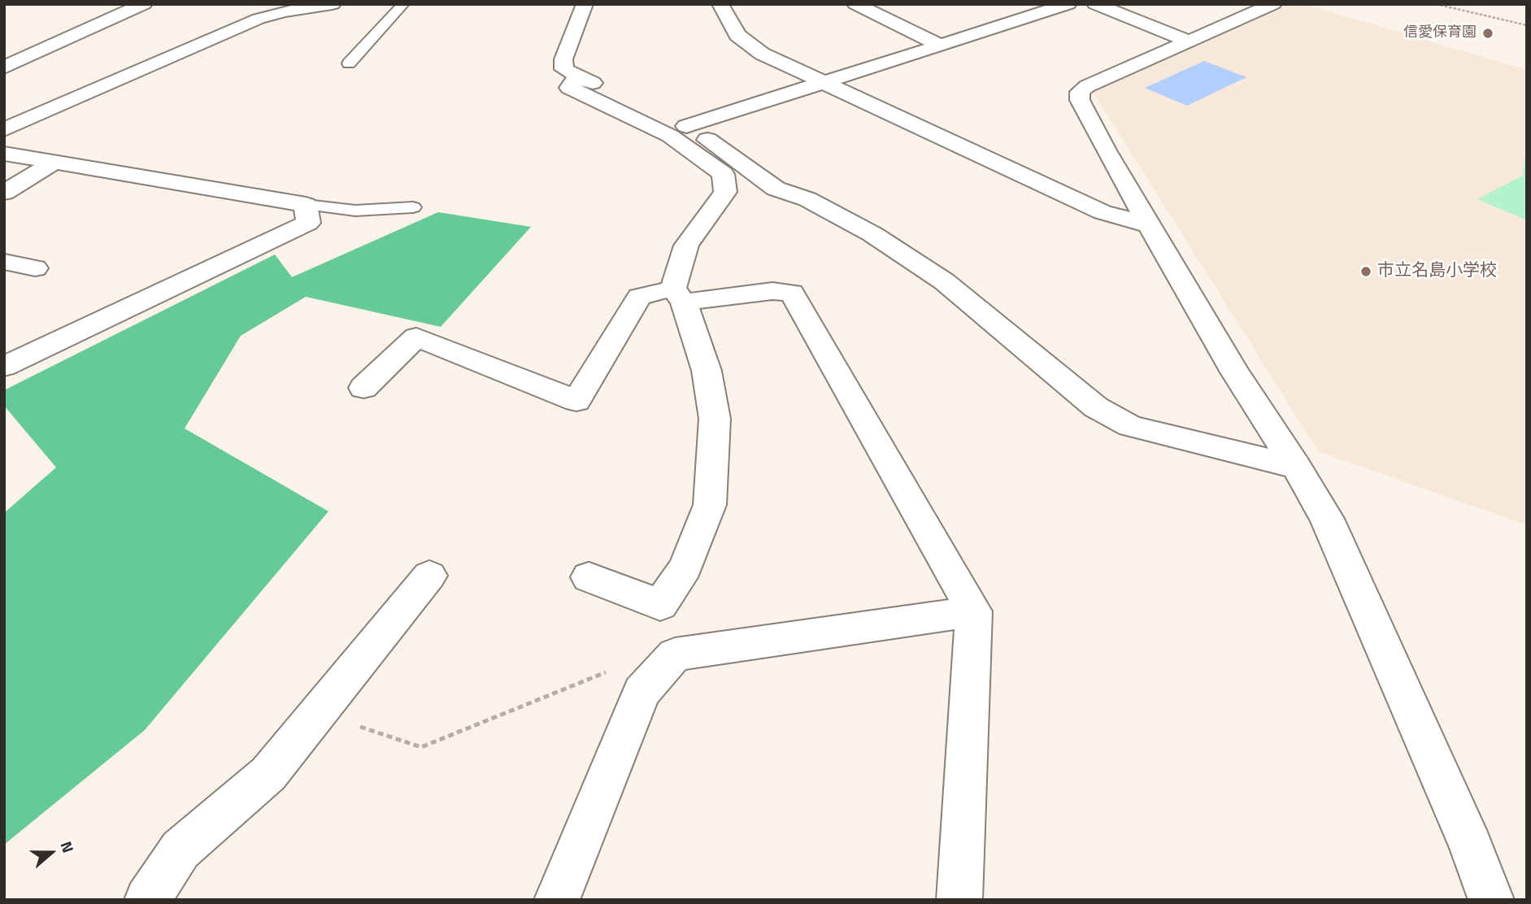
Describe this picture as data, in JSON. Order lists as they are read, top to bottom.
{
  "places": ["信愛保育園", "市立名島小学校"],
  "north": "right"
}
